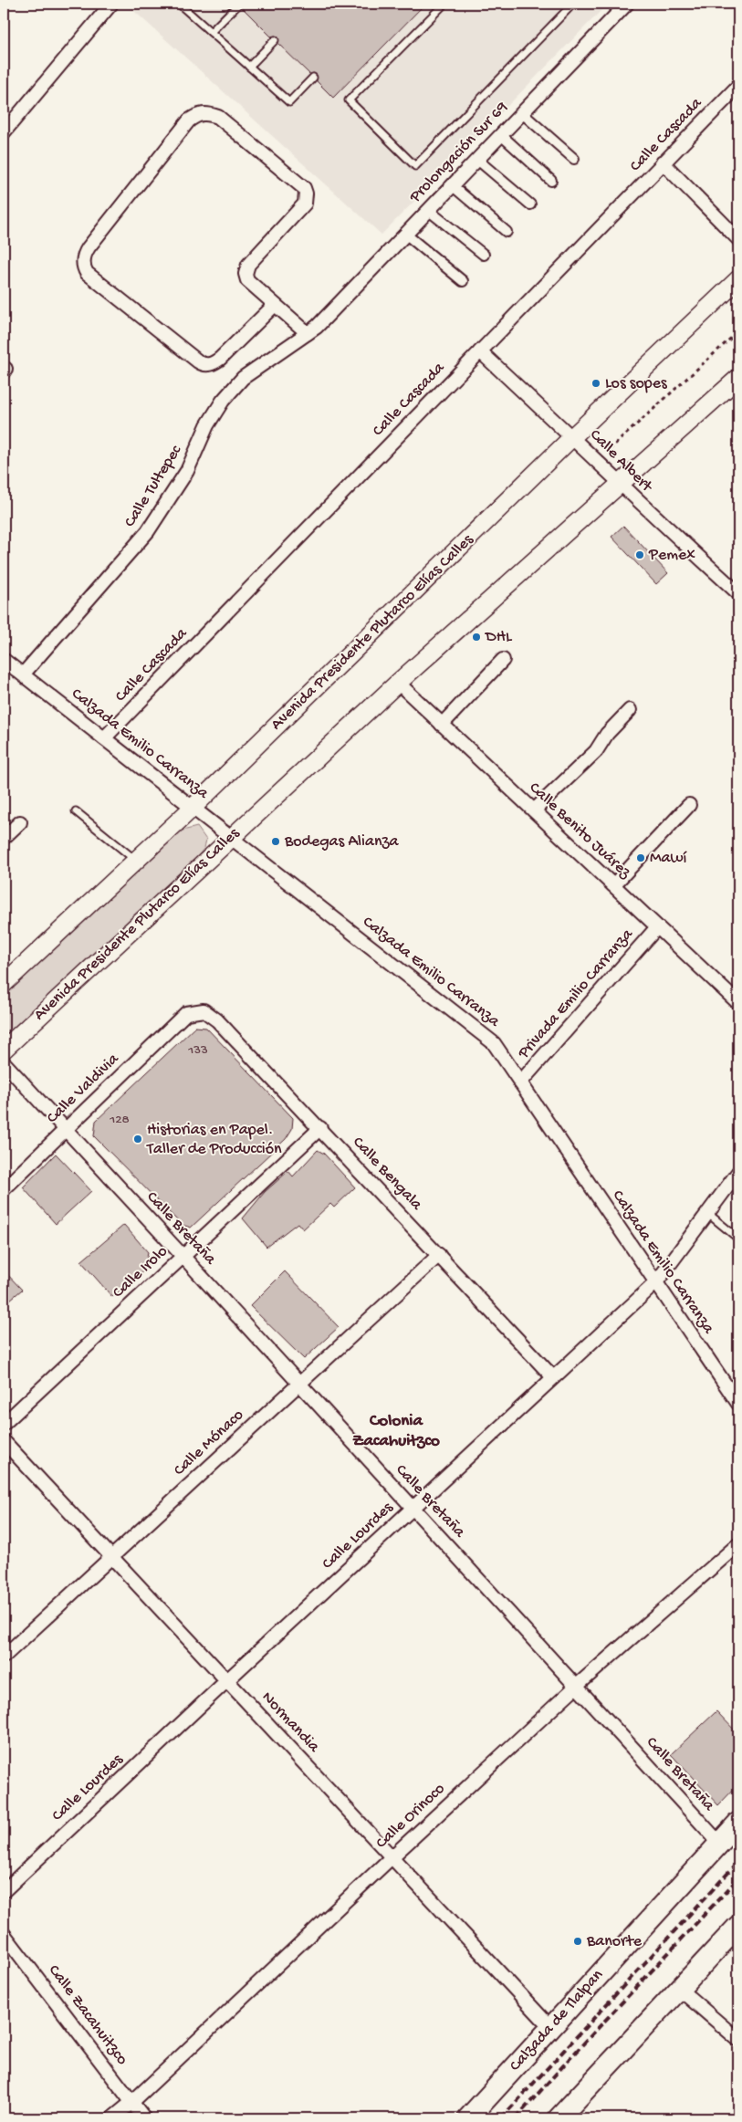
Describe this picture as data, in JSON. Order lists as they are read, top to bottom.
{
  "streets": {
    "highway": ["Calzada de Tlalpan"],
    "main road": ["Avenida Presidente Plutarco Elías Calles"],
    "street": [
      "Calle Cascada",
      "Prolongación Sur 69",
      "Calle Albert",
      "Calle Tultepec",
      "Calzada Emilio Carranza",
      "Calle Benito Juárez",
      "Privada Emilio Carranza",
      "Calle Valdivia",
      "Calle Bengala",
      "Calle Bretaña",
      "Calle Irolo",
      "Calle Mónaco",
      "Calle Lourdes",
      "Normandia",
      "Calle Orinoco",
      "Calle Zacahuitzco"
    ]
  },
  "crossings": [
    ["Calle Cascada", "Calle Albert"],
    ["Calle Cascada", "Calzada Emilio Carranza"],
    ["Prolongación Sur 69", "Calle Tultepec"],
    ["Calle Albert", "Avenida Presidente Plutarco Elías Calles"],
    ["Calle Tultepec", "Calzada Emilio Carranza"],
    ["Avenida Presidente Plutarco Elías Calles", "Calzada Emilio Carranza"],
    ["Avenida Presidente Plutarco Elías Calles", "Calle Benito Juárez"],
    ["Calzada Emilio Carranza", "Privada Emilio Carranza"],
    ["Calzada Emilio Carranza", "Calle Lourdes"],
    ["Calle Benito Juárez", "Privada Emilio Carranza"],
    ["Calle Valdivia", "Calle Bengala"],
    ["Calle Valdivia", "Calle Bretaña"],
    ["Calle Bengala", "Calle Irolo"],
    ["Calle Bengala", "Calle Mónaco"],
    ["Calle Bengala", "Calle Lourdes"],
    ["Calle Bretaña", "Calle Irolo"],
    ["Calle Bretaña", "Calle Mónaco"],
    ["Calle Bretaña", "Calle Lourdes"],
    ["Calle Bretaña", "Calle Orinoco"],
    ["Calle Bretaña", "Calzada de Tlalpan"],
    ["Calle Mónaco", "Normandia"],
    ["Calle Lourdes", "Normandia"],
    ["Normandia", "Calle Orinoco"],
    ["Normandia", "Calzada de Tlalpan"],
    ["Calle Orinoco", "Calle Zacahuitzco"]
  ],
  "districts": ["Colonia Zacahuitzco"],
  "places": [
    "Los sopes",
    "Pemex",
    "DHL",
    "Bodegas Alianza",
    "Mawí",
    "Historias en Papel. Taller de Producción",
    "Banorte"
  ],
  "house_numbers": ["133", "128"]
}
